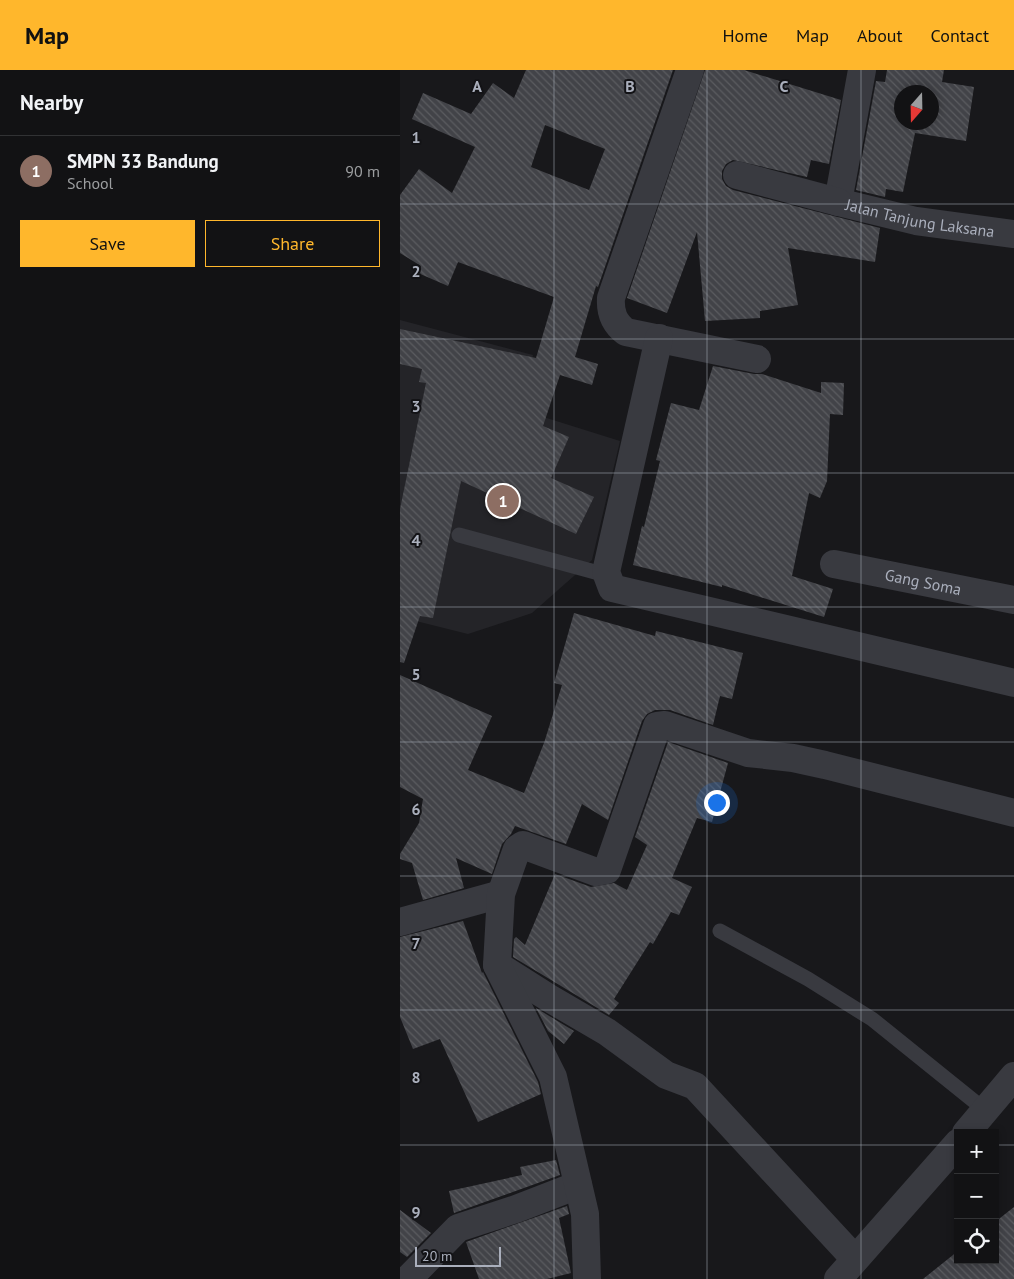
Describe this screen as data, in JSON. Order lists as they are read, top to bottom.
{
  "streets": {
    "street": ["Jalan Tanjung Laksana", "Gang Soma"]
  },
  "scale_bar": "20 m",
  "north": "bottom",
  "page": {
    "header": "Map",
    "nav": [
      "Home",
      "Map",
      "About",
      "Contact"
    ],
    "heading": "Nearby",
    "list": [
      {
        "mark": "1",
        "name": "SMPN 33 Bandung",
        "note": "School",
        "value": "90 m"
      }
    ],
    "buttons": ["Save", "Share"],
    "pins": "1",
    "map_buttons": ["+", "−"],
    "scale": "20 m"
  },
  "grid": {
    "columns": ["A", "B", "C"],
    "rows": [
      "1",
      "2",
      "3",
      "4",
      "5",
      "6",
      "7",
      "8",
      "9"
    ]
  }
}
